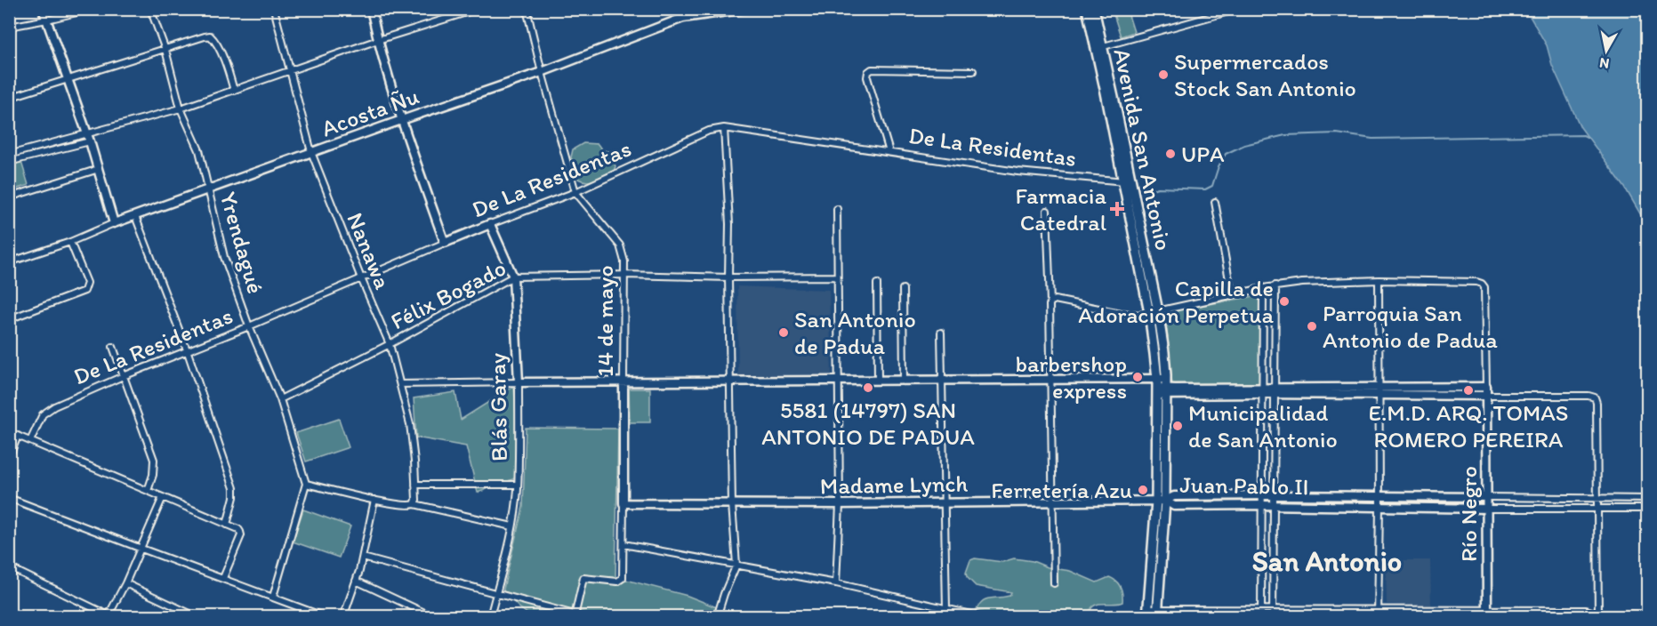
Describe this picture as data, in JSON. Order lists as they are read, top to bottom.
{
  "streets": {
    "main road": ["Avenida San Antonio"],
    "street": [
      "Acosta Ñu",
      "De La Residentas",
      "Yrendagué",
      "Nanawa",
      "Félix Bogado",
      "14 de mayo",
      "Blás Garay",
      "Madame Lynch",
      "Juan Pablo II",
      "Río Negro"
    ]
  },
  "crossings": [
    ["Acosta Ñu", "Yrendagué"],
    ["Acosta Ñu", "Nanawa"],
    ["Acosta Ñu", "14 de mayo"],
    ["De La Residentas", "Avenida San Antonio"],
    ["De La Residentas", "Yrendagué"],
    ["De La Residentas", "Nanawa"],
    ["De La Residentas", "14 de mayo"],
    ["De La Residentas", "Blás Garay"],
    ["Avenida San Antonio", "Madame Lynch"],
    ["Avenida San Antonio", "Juan Pablo II"],
    ["Yrendagué", "Félix Bogado"],
    ["Nanawa", "Félix Bogado"],
    ["Félix Bogado", "14 de mayo"],
    ["Félix Bogado", "Blás Garay"],
    ["14 de mayo", "Madame Lynch"],
    ["Madame Lynch", "Juan Pablo II"],
    ["Juan Pablo II", "Río Negro"]
  ],
  "districts": ["San Antonio"],
  "places": {
    "other": [
      "Supermercados Stock San Antonio",
      "UPA",
      "Capilla de Adoración Perpetua",
      "Parroquia San Antonio de Padua",
      "San Antonio de Padua",
      "barbershop express",
      "5581 (14797) SAN ANTONIO DE PADUA",
      "E.M.D. ARQ. TOMAS ROMERO PEREIRA",
      "Municipalidad de San Antonio",
      "Ferretería Azu"
    ],
    "health": ["Farmacia Catedral"]
  },
  "north": "bottom"
}
